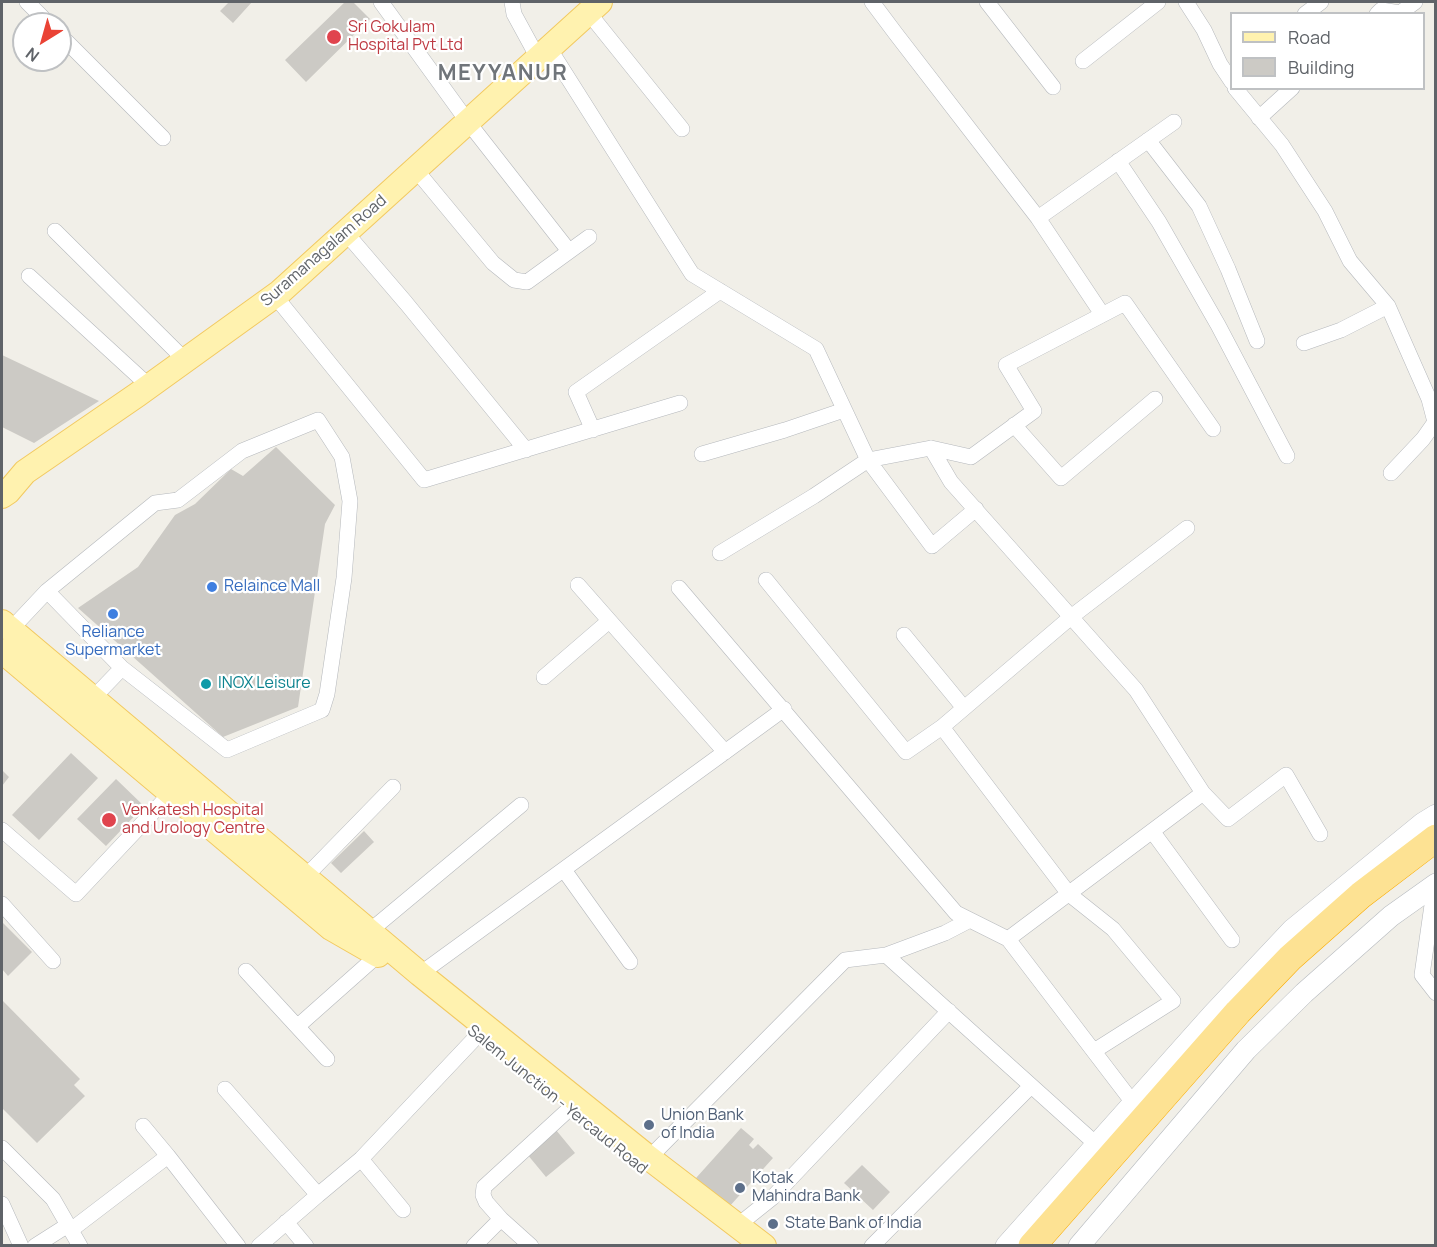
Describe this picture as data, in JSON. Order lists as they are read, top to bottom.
{
  "streets": {
    "main road": ["Suramanagalam Road", "Salem Junction - Yercaud Road"]
  },
  "districts": ["MEYYANUR"],
  "places": [
    "Sri Gokulam Hospital Pvt Ltd",
    "Relaince Mall",
    "Reliance Supermarket",
    "INOX Leisure",
    "Venkatesh Hospital and Urology Centre",
    "Union Bank of India",
    "Kotak Mahindra Bank",
    "State Bank of India"
  ],
  "legend": ["Road", "Building"],
  "north": "bottom left"
}
